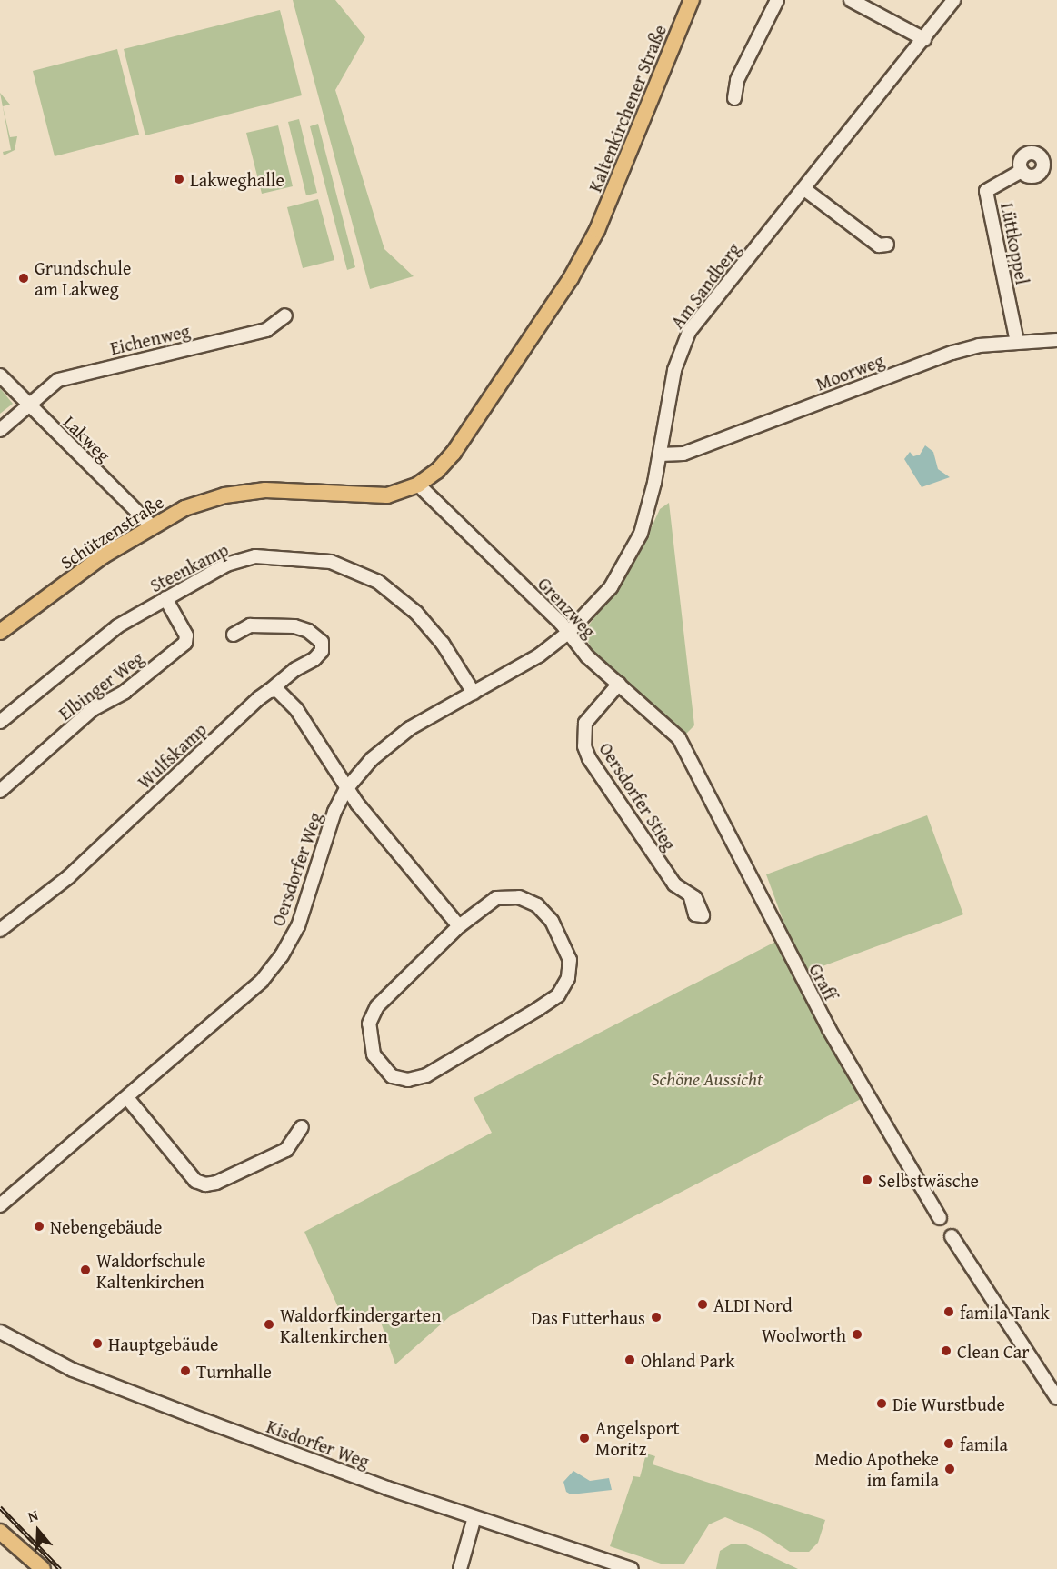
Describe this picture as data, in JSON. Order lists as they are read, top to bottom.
{
  "streets": {
    "main road": ["Kaltenkirchener Straße", "Schützenstraße"],
    "street": [
      "Lüttkoppel",
      "Am Sandberg",
      "Eichenweg",
      "Moorweg",
      "Lakweg",
      "Steenkamp",
      "Grenzweg",
      "Elbinger Weg",
      "Wulfskamp",
      "Oersdorfer Stieg",
      "Oersdorfer Weg",
      "Graff",
      "Kisdorfer Weg"
    ]
  },
  "crossings": [
    ["Kaltenkirchener Straße", "Schützenstraße"],
    ["Kaltenkirchener Straße", "Grenzweg"],
    ["Lüttkoppel", "Moorweg"],
    ["Am Sandberg", "Moorweg"],
    ["Am Sandberg", "Grenzweg"],
    ["Am Sandberg", "Oersdorfer Weg"],
    ["Eichenweg", "Lakweg"],
    ["Lakweg", "Schützenstraße"],
    ["Schützenstraße", "Grenzweg"],
    ["Steenkamp", "Elbinger Weg"],
    ["Steenkamp", "Oersdorfer Weg"],
    ["Grenzweg", "Oersdorfer Stieg"],
    ["Grenzweg", "Oersdorfer Weg"],
    ["Grenzweg", "Graff"]
  ],
  "parks": ["Schöne Aussicht"],
  "places": [
    "Lakweghalle",
    "Grundschule am Lakweg",
    "Selbstwäsche",
    "Nebengebäude",
    "Waldorfschule Kaltenkirchen",
    "ALDI Nord",
    "famila Tank",
    "Das Futterhaus",
    "Waldorfkindergarten Kaltenkirchen",
    "Woolworth",
    "Hauptgebäude",
    "Clean Car",
    "Ohland Park",
    "Turnhalle",
    "Die Wurstbude",
    "Angelsport Moritz",
    "famila",
    "Medio Apotheke im famila"
  ],
  "north": "top"
}
